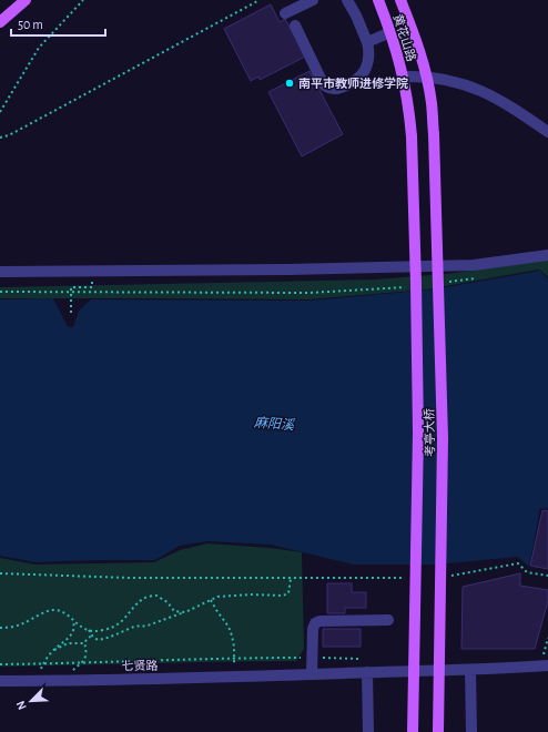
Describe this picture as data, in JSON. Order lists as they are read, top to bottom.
{
  "streets": {
    "main road": ["黄花山路", "考亭大桥"],
    "street": ["七贤路"]
  },
  "crossings": [
    ["黄花山路", "考亭大桥"]
  ],
  "water": ["麻阳溪"],
  "places": ["南平市教师进修学院"],
  "scale_bar": "50 m",
  "north": "bottom left"
}
